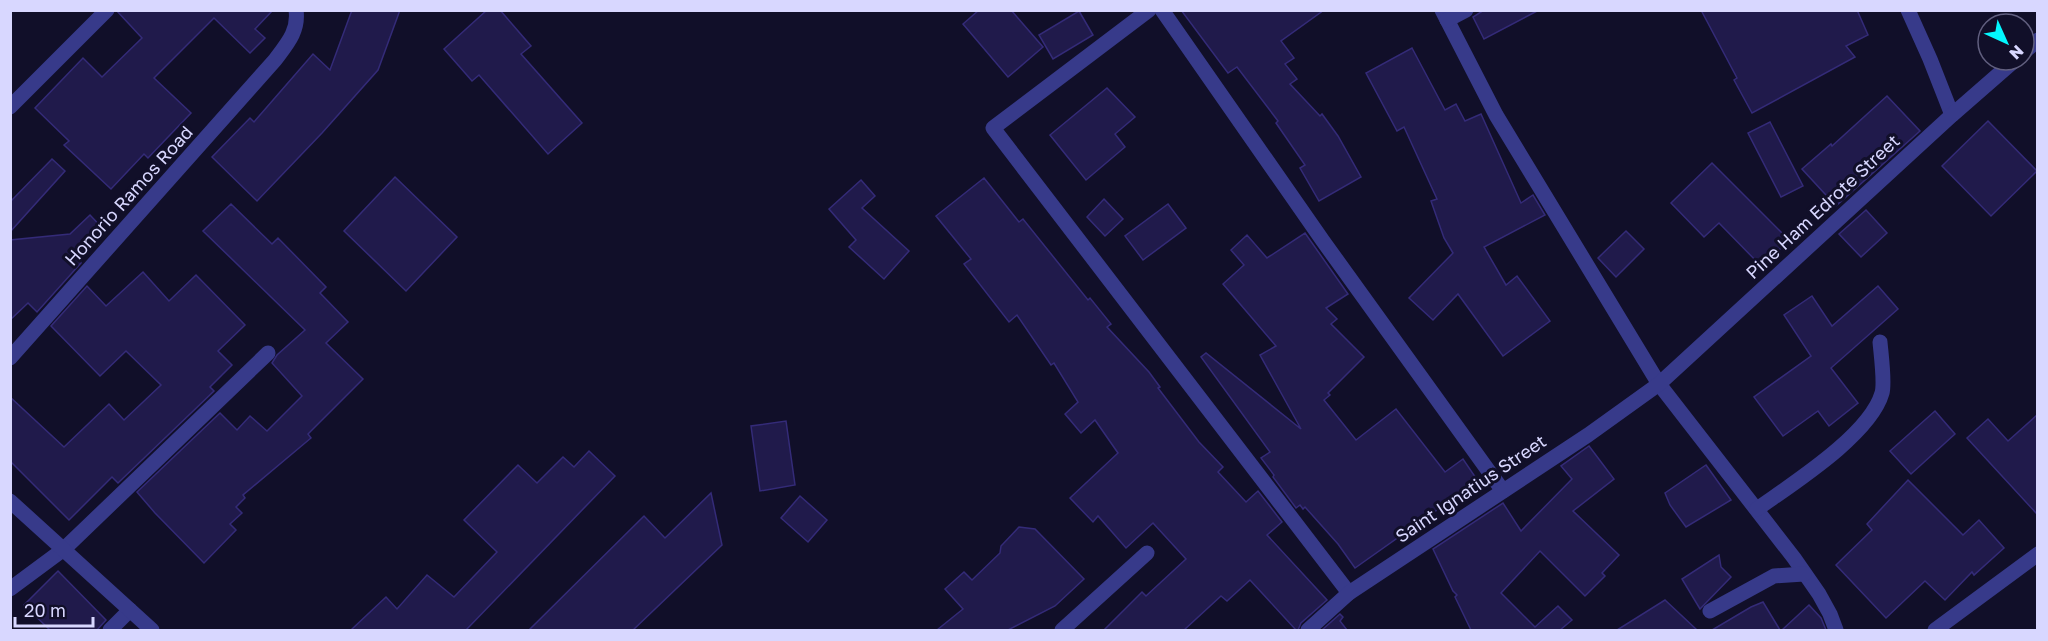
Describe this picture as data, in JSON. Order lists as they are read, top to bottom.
{
  "streets": {
    "street": ["Honorio Ramos Road", "Pine Ham Edrote Street", "Saint Ignatius Street"]
  },
  "crossings": [
    ["Pine Ham Edrote Street", "Saint Ignatius Street"]
  ],
  "scale_bar": "20 m",
  "north": "bottom right"
}
